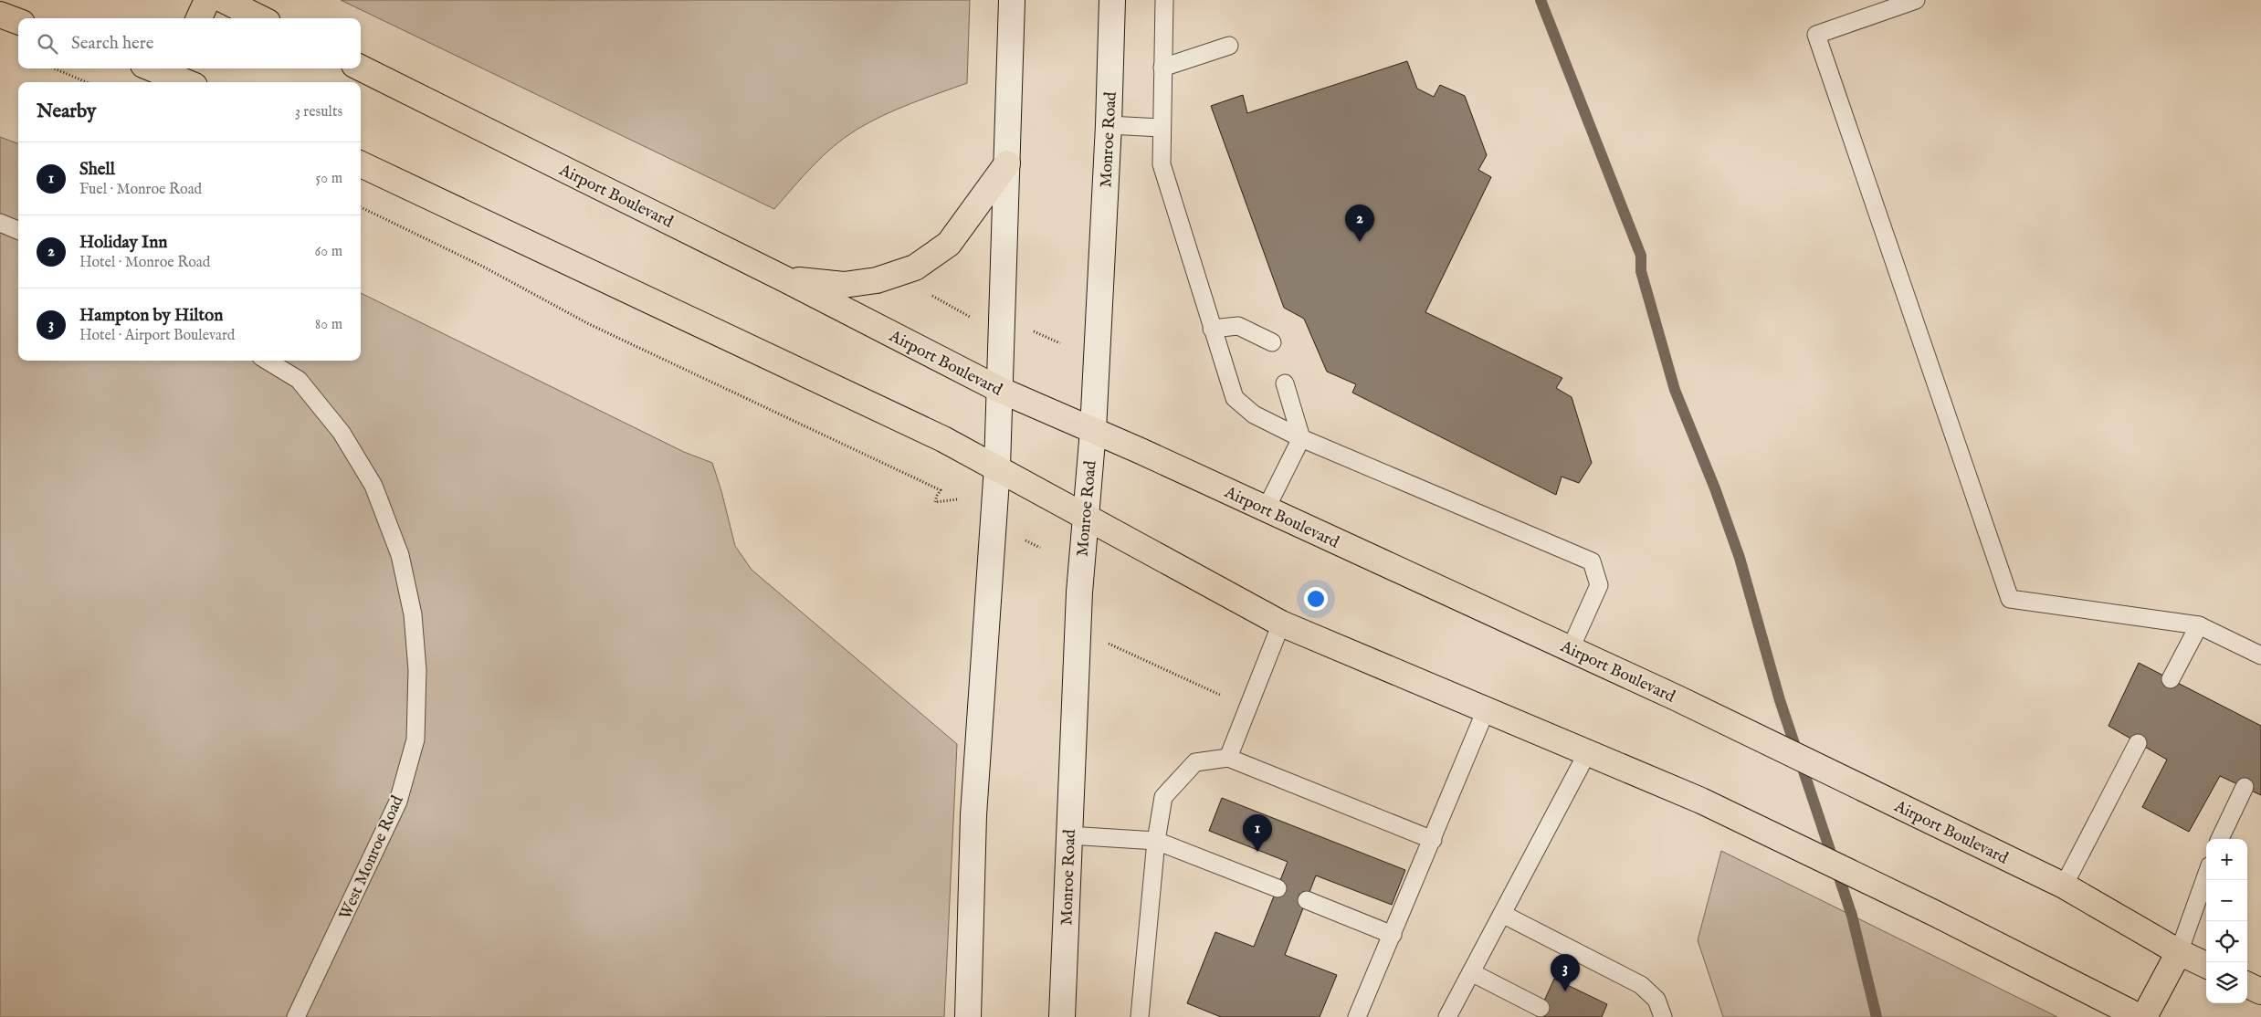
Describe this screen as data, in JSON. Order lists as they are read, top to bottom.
{
  "streets": {
    "main road": ["Monroe Road", "Airport Boulevard"],
    "lane": ["West Monroe Road"]
  },
  "crossings": [
    ["Monroe Road", "Airport Boulevard"]
  ],
  "page": {
    "search": "Search here",
    "heading": ["Nearby", "3 results"],
    "list": [
      {
        "mark": "1",
        "name": "Shell",
        "note": "Fuel · Monroe Road",
        "value": "50 m"
      },
      {
        "mark": "2",
        "name": "Holiday Inn",
        "note": "Hotel · Monroe Road",
        "value": "60 m"
      },
      {
        "mark": "3",
        "name": "Hampton by Hilton",
        "note": "Hotel · Airport Boulevard",
        "value": "80 m"
      }
    ],
    "pins": ["2", "1", "3"],
    "map_buttons": ["+", "−"]
  }
}
